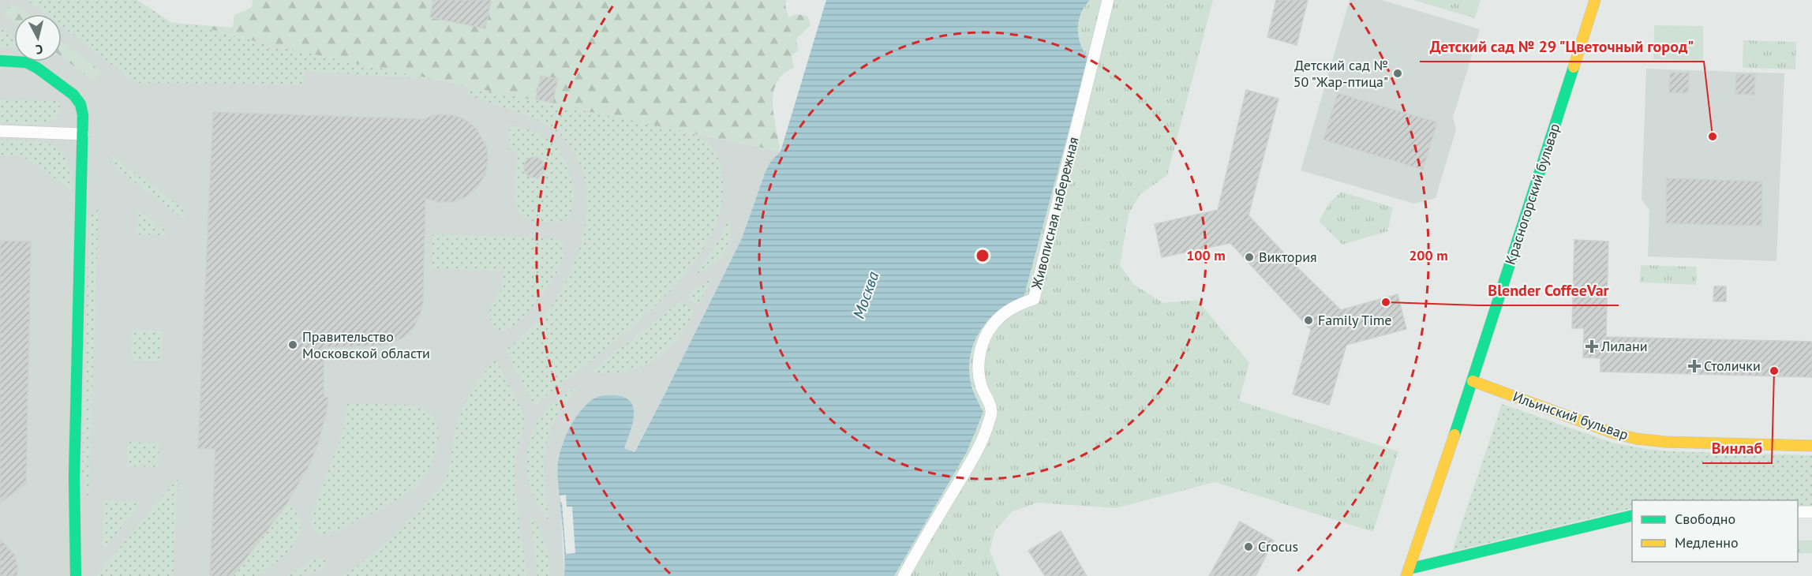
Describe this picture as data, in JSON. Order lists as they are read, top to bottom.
{
  "streets": {
    "street": ["Красногорский бульвар", "Живописная набережная", "Ильинский бульвар"]
  },
  "crossings": [
    ["Красногорский бульвар", "Ильинский бульвар"]
  ],
  "water": ["Москва"],
  "places": {
    "other": [
      "Детский сад № 50 \"Жар-птица\"",
      "Детский сад № 29 \"Цветочный город\"",
      "Виктория",
      "Blender CoffeeVar",
      "Family Time",
      "Правительство Московской области",
      "Винлаб",
      "Crocus"
    ],
    "health": ["Лилани", "Столички"]
  },
  "legend": ["Свободно", "Медленно"],
  "north": "bottom",
  "rings": ["100 m", "200 m"]
}
